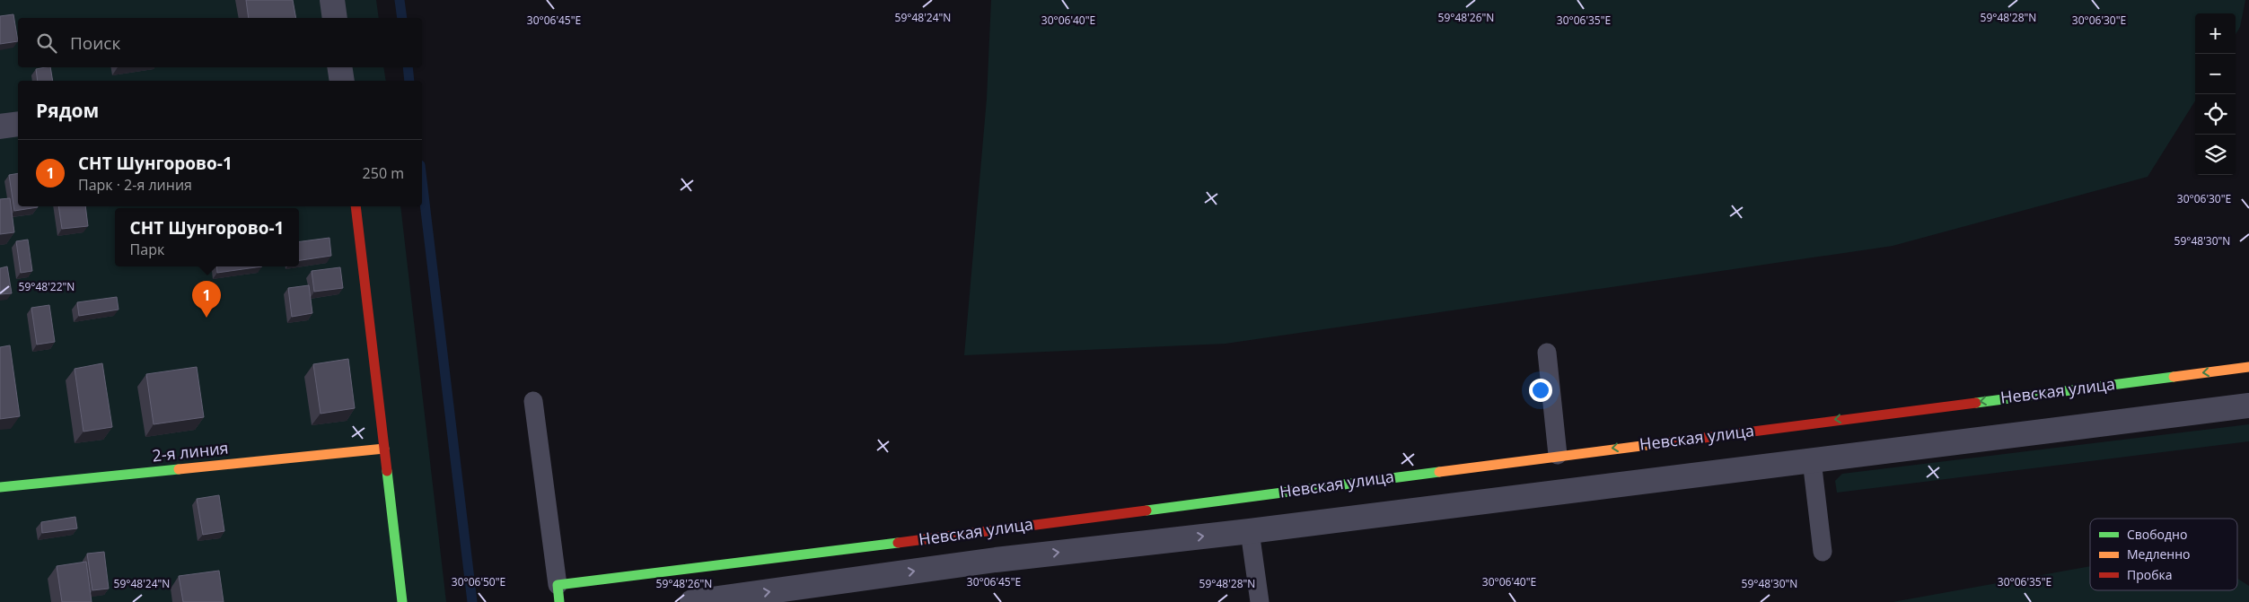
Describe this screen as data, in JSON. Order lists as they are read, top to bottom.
{
  "streets": {
    "street": ["Невская улица", "2-я линия"]
  },
  "legend": ["Свободно", "Медленно", "Пробка"],
  "page": {
    "map_buttons": ["+", "−"],
    "search": "Поиск",
    "heading": "Рядом",
    "list": [
      {
        "mark": "1",
        "name": "СНТ Шунгорово-1",
        "note": "Парк · 2-я линия",
        "value": "250 m"
      }
    ],
    "popup": ["СНТ Шунгорово-1", "Парк"],
    "pins": "1"
  },
  "coordinates": [
    "59°48'24\"N",
    "59°48'26\"N",
    "59°48'28\"N",
    "30°06'45\"E",
    "30°06'40\"E",
    "30°06'35\"E",
    "30°06'30\"E",
    "59°48'30\"N",
    "59°48'22\"N",
    "30°06'50\"E"
  ]
}
